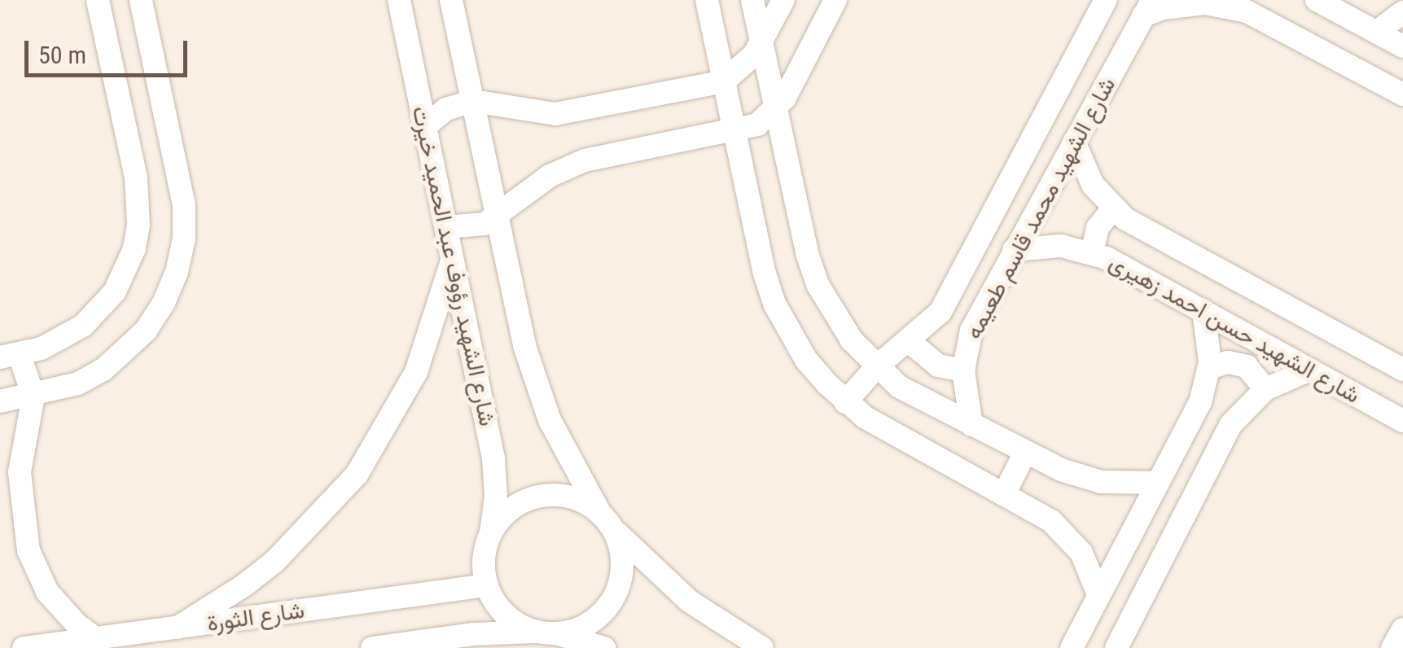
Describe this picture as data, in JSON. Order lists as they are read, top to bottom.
{
  "streets": {
    "street": [
      "شارع الشهيد محمد قاسم طعيمه",
      "شارع الشهيد رؤوف عبد الحميد خيرت",
      "شارع الشهيد حسن احمد زهيرى",
      "شارع الثورة"
    ]
  },
  "crossings": [
    ["شارع الشهيد محمد قاسم طعيمه", "شارع الشهيد حسن احمد زهيرى"],
    ["شارع الشهيد رؤوف عبد الحميد خيرت", "شارع الثورة"]
  ],
  "scale_bar": "50 m"
}
